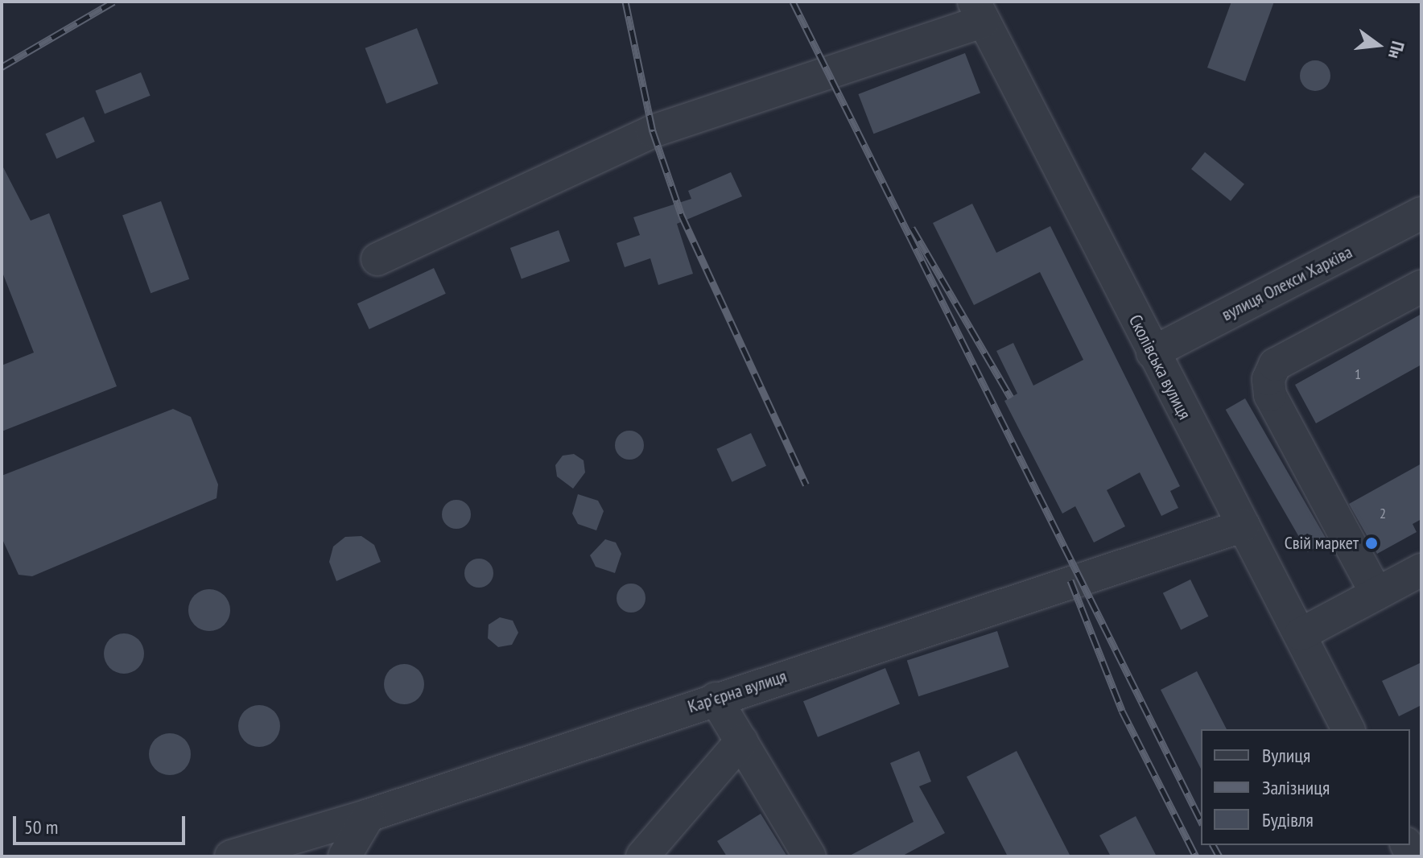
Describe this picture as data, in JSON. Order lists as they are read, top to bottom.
{
  "streets": {
    "street": ["вулиця Олекси Харківа", "Сколівська вулиця", "Карʼєрна вулиця"]
  },
  "crossings": [
    ["вулиця Олекси Харківа", "Сколівська вулиця"],
    ["Сколівська вулиця", "Карʼєрна вулиця"]
  ],
  "places": ["Свій маркет"],
  "house_numbers": ["1", "2"],
  "legend": ["Вулиця", "Залізниця", "Будівля"],
  "scale_bar": "50 m",
  "north": "right"
}
